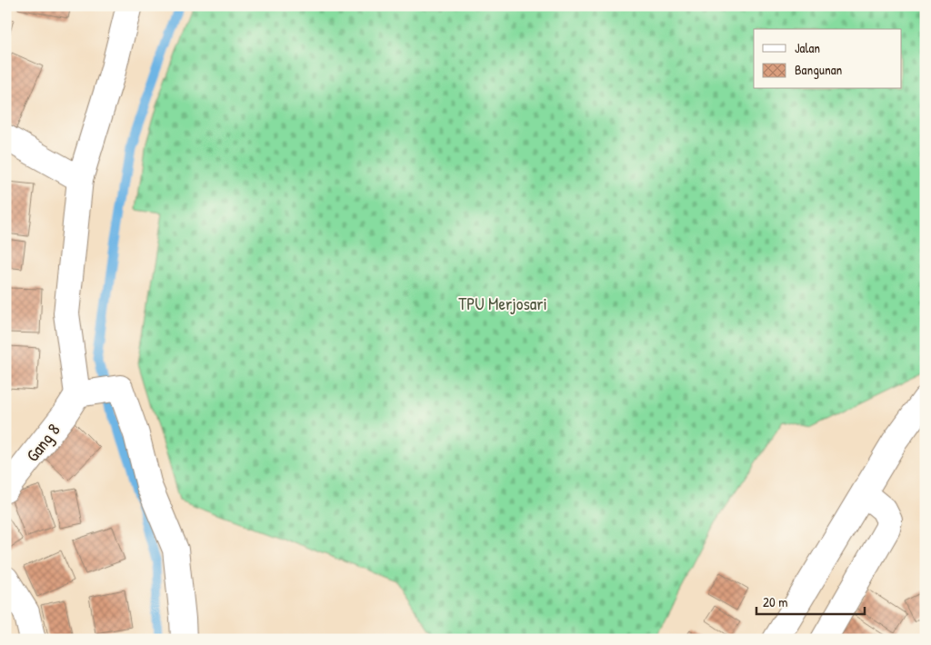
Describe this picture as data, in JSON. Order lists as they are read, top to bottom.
{
  "streets": {
    "street": ["Gang 8"]
  },
  "parks": ["TPU Merjosari"],
  "legend": ["Jalan", "Bangunan"],
  "scale_bar": "20 m"
}
